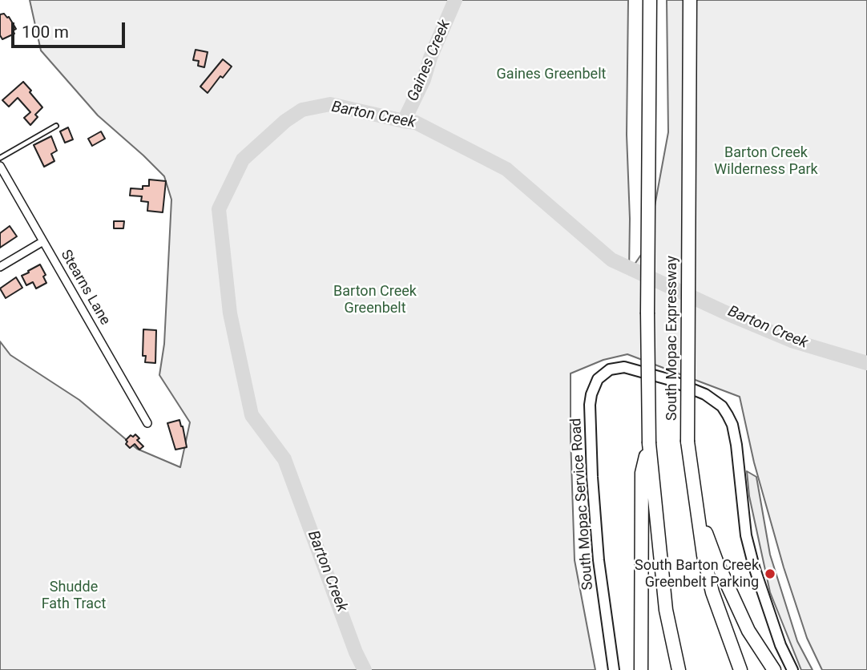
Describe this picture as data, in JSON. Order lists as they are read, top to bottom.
{
  "streets": {
    "highway": ["South Mopac Expressway"],
    "main road": ["South Mopac Service Road"],
    "street": ["Stearns Lane"]
  },
  "water": ["Gaines Creek", "Barton Creek"],
  "parks": [
    "Gaines Greenbelt",
    "Barton Creek Wilderness Park",
    "Barton Creek Greenbelt",
    "Shudde Fath Tract"
  ],
  "places": ["South Barton Creek Greenbelt Parking"],
  "scale_bar": "100 m"
}
